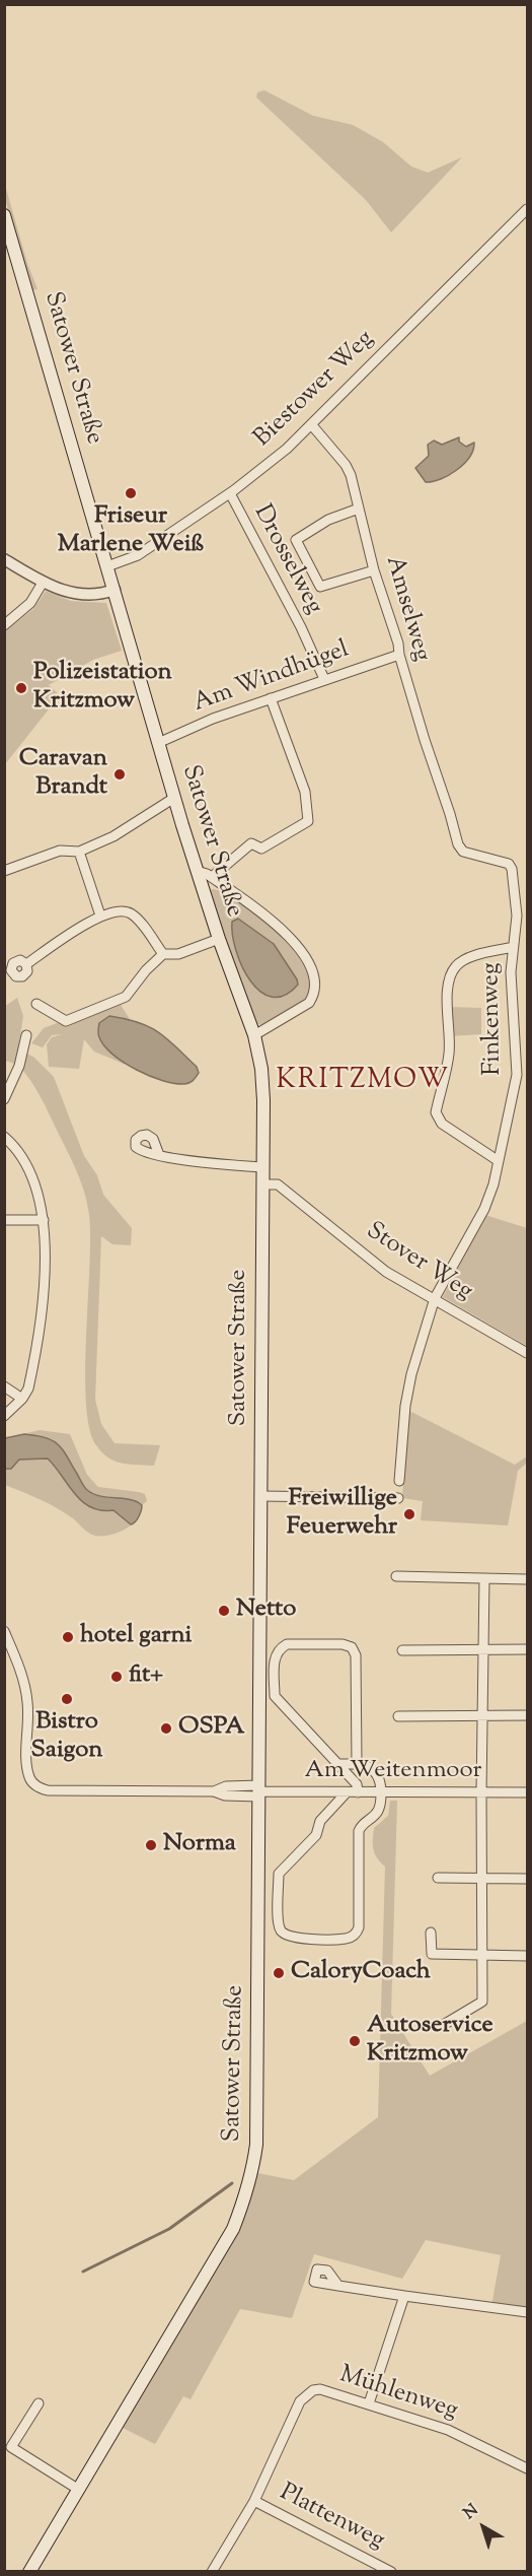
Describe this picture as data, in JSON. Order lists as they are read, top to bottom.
{
  "streets": {
    "main road": ["Satower Straße"],
    "street": [
      "Biestower Weg",
      "Drosselweg",
      "Amselweg",
      "Am Windhügel",
      "Finkenweg",
      "Stover Weg",
      "Am Weitenmoor",
      "Mühlenweg",
      "Plattenweg"
    ]
  },
  "crossings": [
    ["Satower Straße", "Biestower Weg"],
    ["Satower Straße", "Am Windhügel"],
    ["Satower Straße", "Stover Weg"],
    ["Satower Straße", "Am Weitenmoor"],
    ["Biestower Weg", "Drosselweg"],
    ["Biestower Weg", "Amselweg"],
    ["Drosselweg", "Am Windhügel"],
    ["Amselweg", "Am Windhügel"],
    ["Amselweg", "Finkenweg"],
    ["Finkenweg", "Stover Weg"],
    ["Mühlenweg", "Plattenweg"]
  ],
  "districts": ["KRITZMOW"],
  "places": [
    "Friseur Marlene Weiß",
    "Polizeistation Kritzmow",
    "Caravan Brandt",
    "Freiwillige Feuerwehr",
    "Netto",
    "hotel garni",
    "fit+",
    "Bistro Saigon",
    "OSPA",
    "Norma",
    "CaloryCoach",
    "Autoservice Kritzmow"
  ],
  "north": "top left"
}
